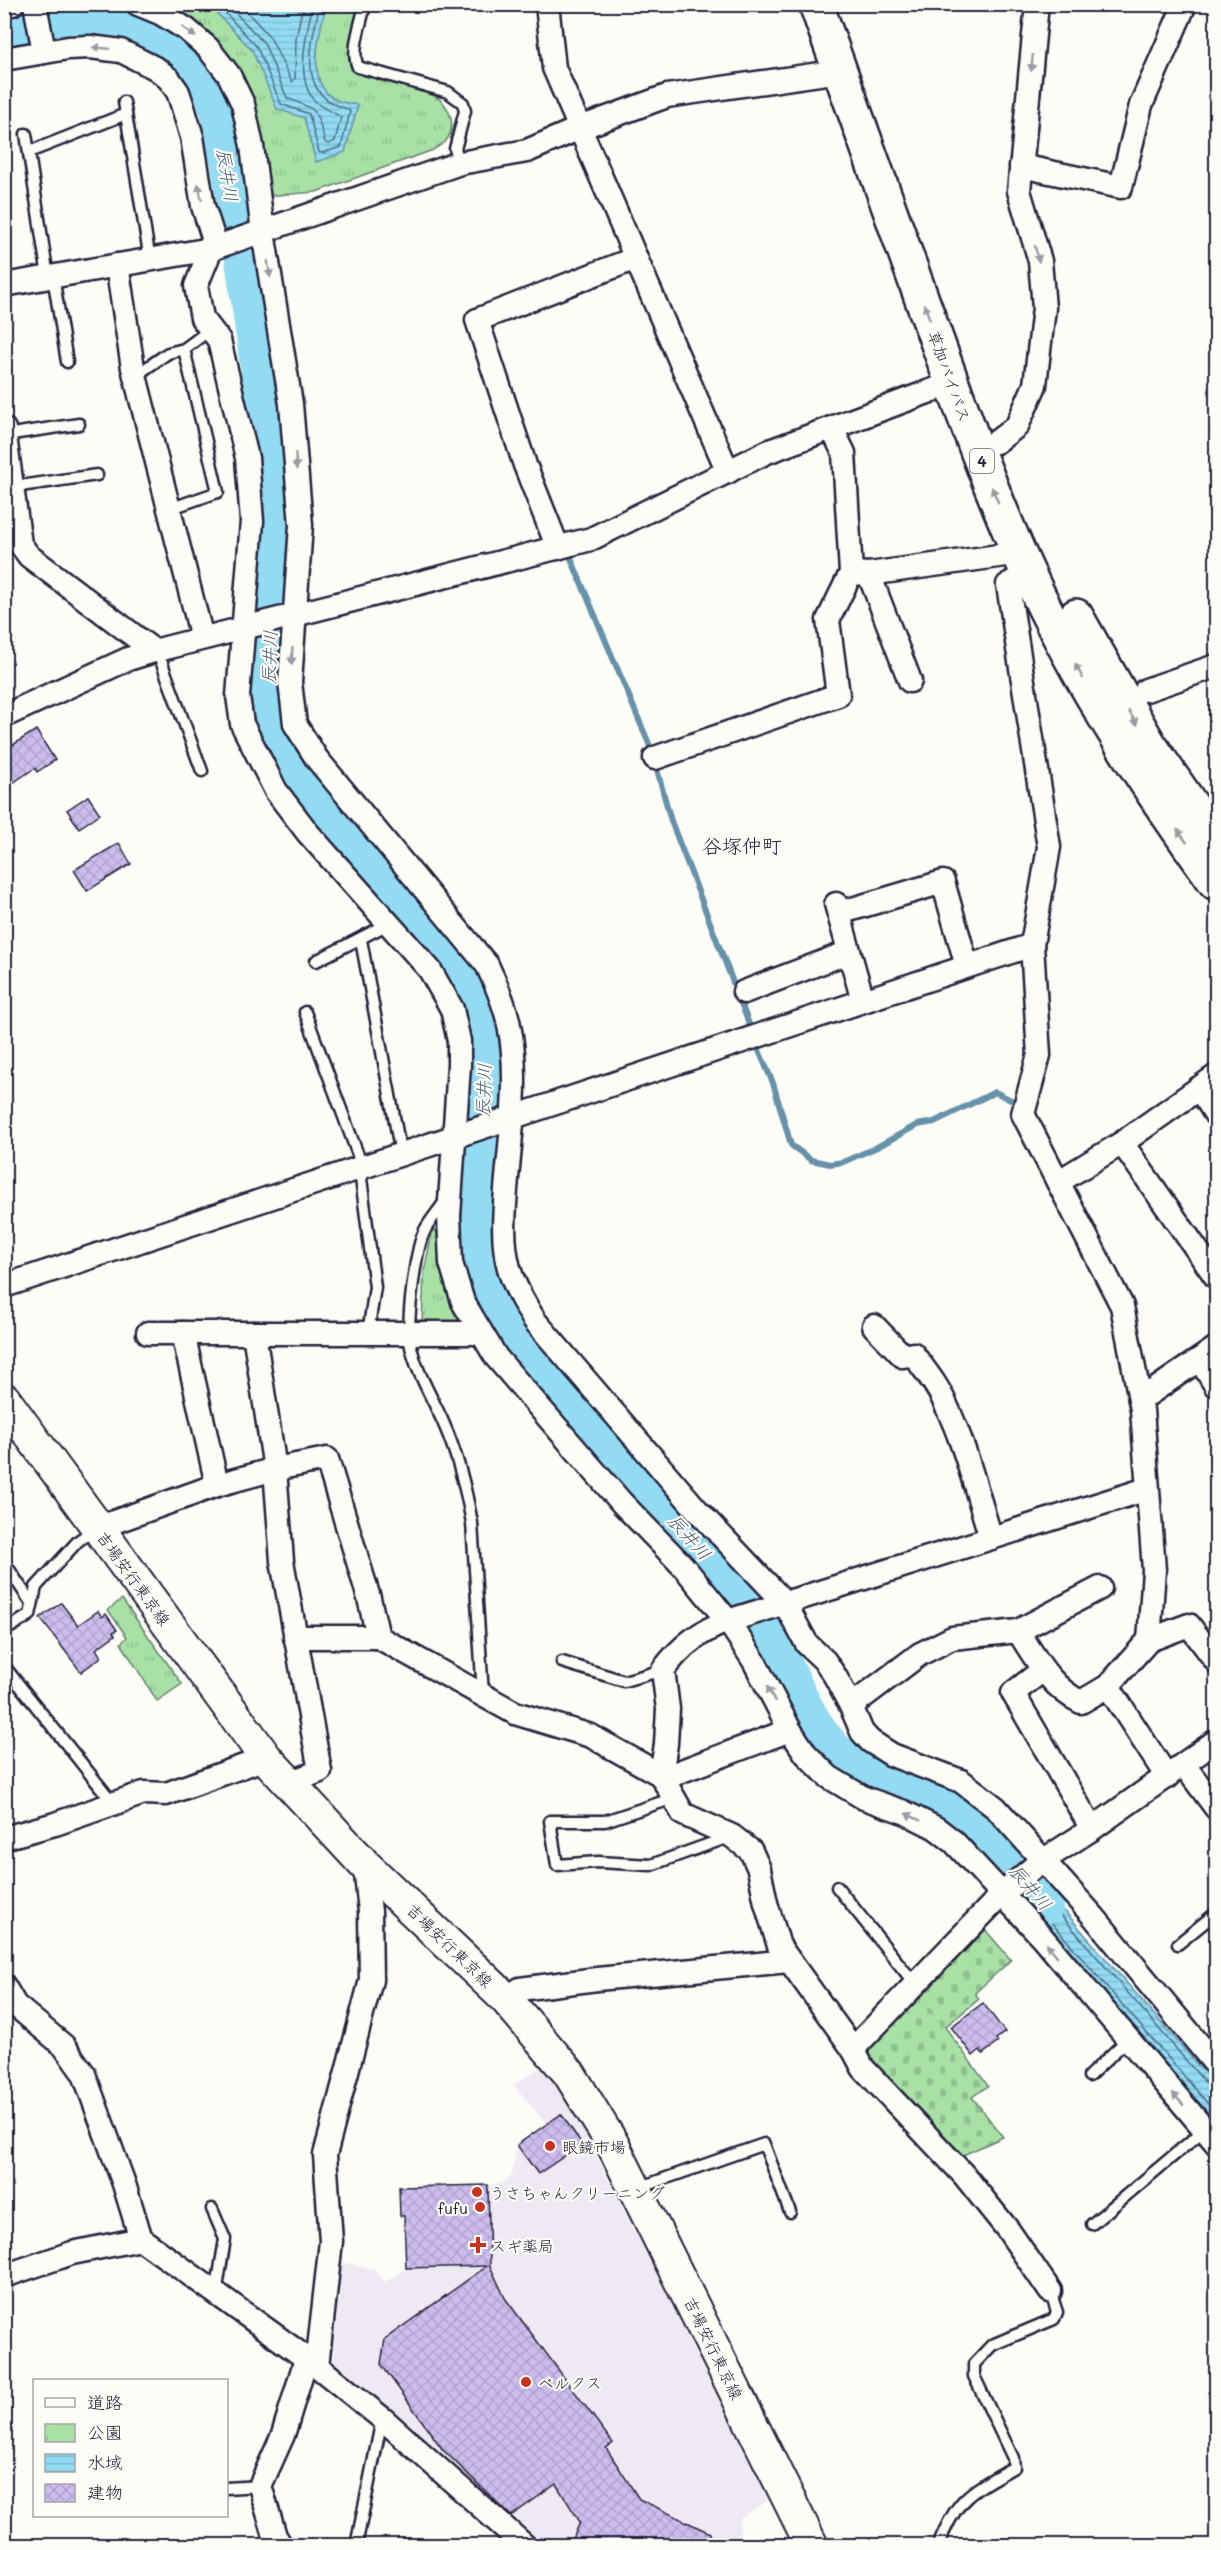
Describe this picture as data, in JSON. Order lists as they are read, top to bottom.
{
  "streets": {
    "highway": ["草加バイパス", "4"],
    "main road": ["吉場安行東京線"]
  },
  "districts": ["谷塚仲町"],
  "water": ["辰井川"],
  "places": {
    "other": [
      "眼鏡市場",
      "うさちゃんクリーニング",
      "fufu",
      "ベルクス"
    ],
    "health": ["スギ薬局"]
  },
  "legend": [
    "道路",
    "公園",
    "水域",
    "建物"
  ]
}
